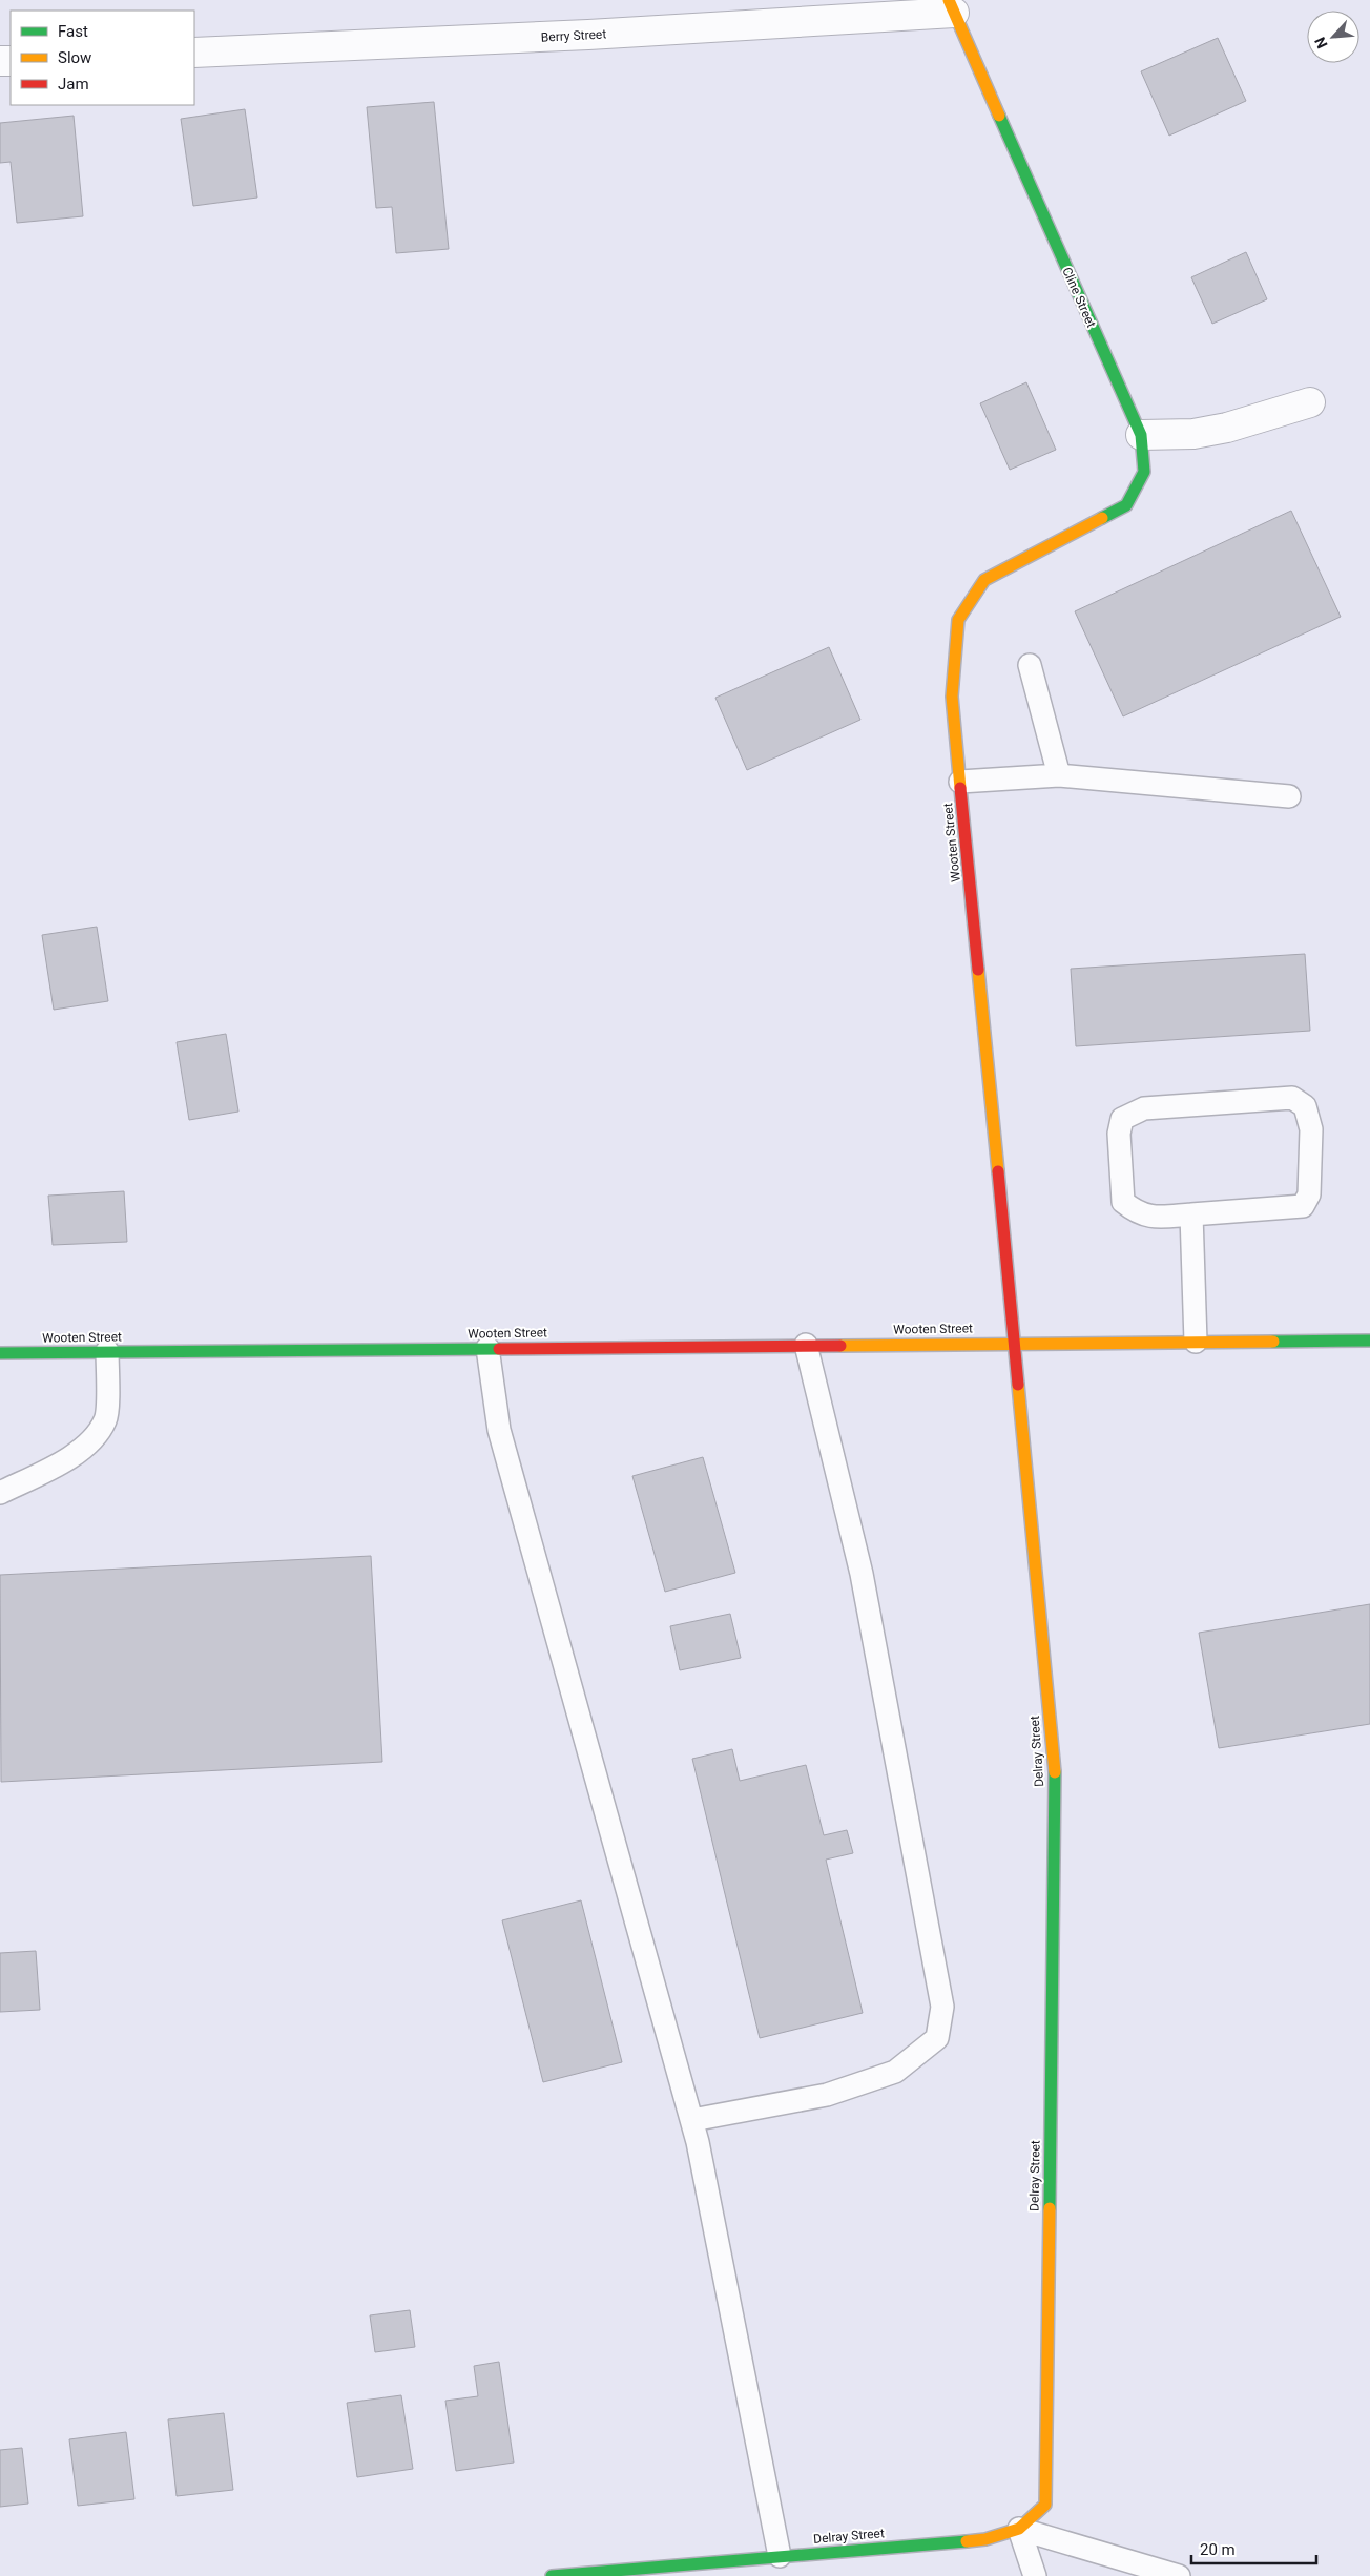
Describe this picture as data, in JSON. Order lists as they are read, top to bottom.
{
  "streets": {
    "street": [
      "Berry Street",
      "Cline Street",
      "Wooten Street",
      "Delray Street"
    ]
  },
  "crossings": [
    ["Berry Street", "Cline Street"],
    ["Cline Street", "Wooten Street"],
    ["Wooten Street", "Delray Street"]
  ],
  "legend": ["Fast", "Slow", "Jam"],
  "scale_bar": "20 m",
  "north": "bottom left"
}
